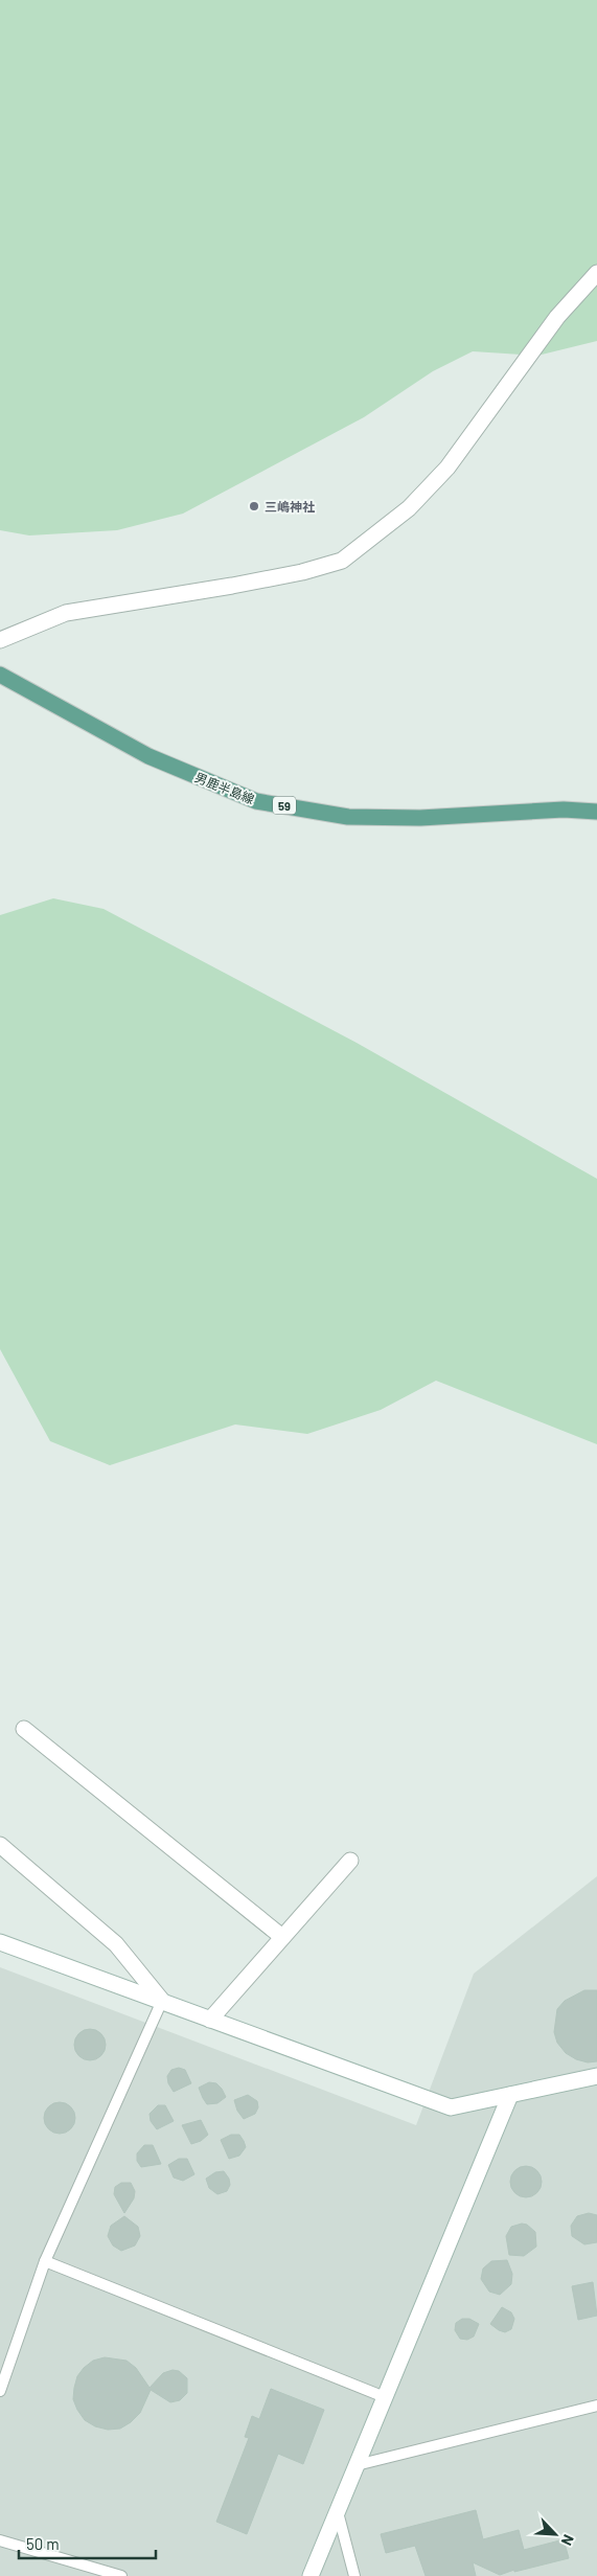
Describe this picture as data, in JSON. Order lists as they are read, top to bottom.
{
  "streets": {
    "main road": ["男鹿半島線", "59"]
  },
  "places": ["三嶋神社"],
  "scale_bar": "50 m",
  "north": "bottom right"
}
